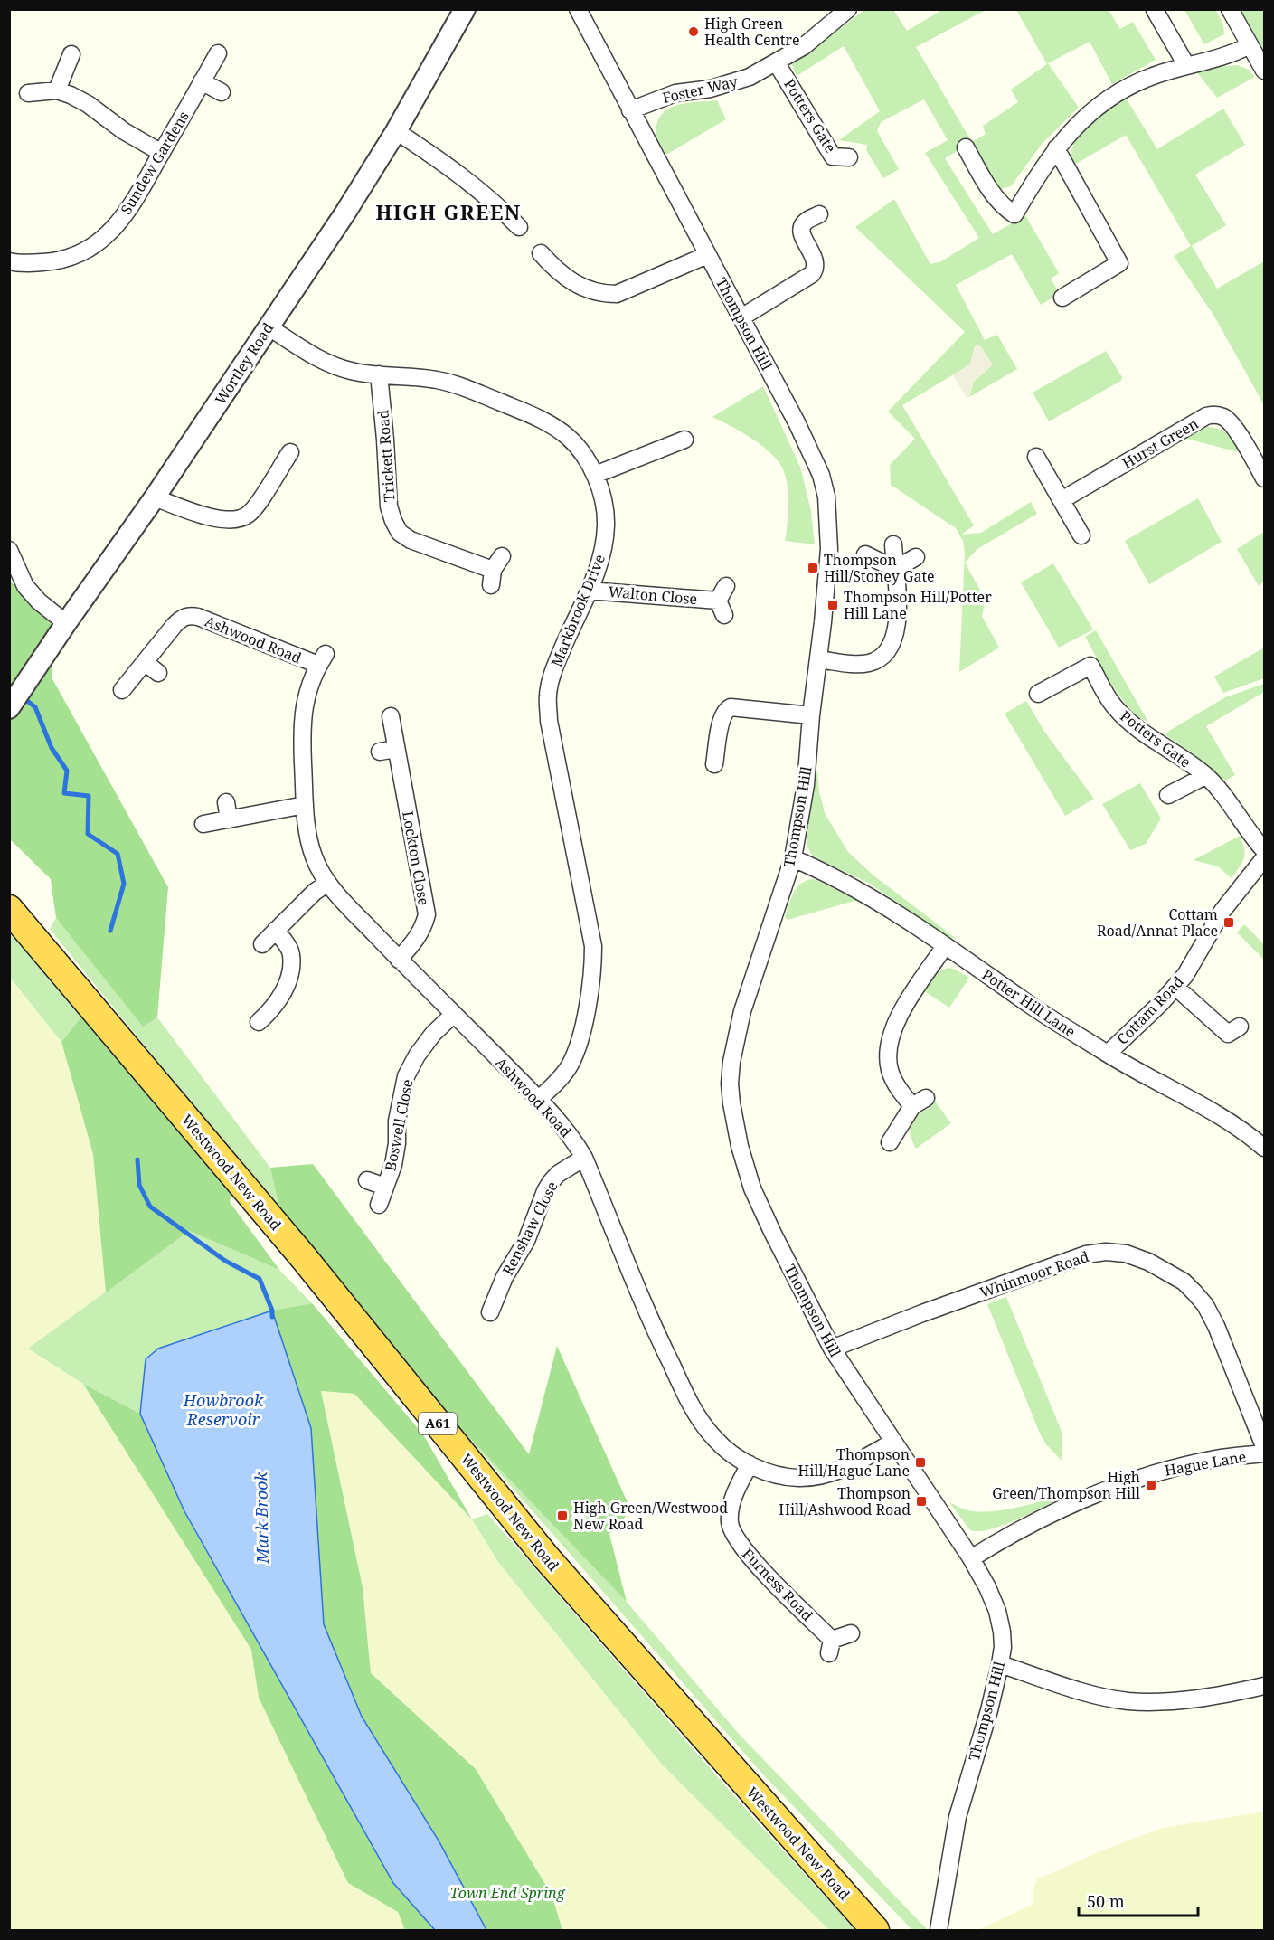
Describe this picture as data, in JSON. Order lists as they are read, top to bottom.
{
  "streets": {
    "highway": ["Westwood New Road", "A61"],
    "street": [
      "Foster Way",
      "Potters Gate",
      "Sundew Gardens",
      "Thompson Hill",
      "Wortley Road",
      "Hurst Green",
      "Trickett Road",
      "Walton Close",
      "Markbrook Drive",
      "Ashwood Road",
      "Lockton Close",
      "Potter Hill Lane",
      "Cottam Road",
      "Boswell Close",
      "Renshaw Close",
      "Whinmoor Road",
      "Hague Lane",
      "Furness Road"
    ]
  },
  "crossings": [
    ["Foster Way", "Potters Gate"],
    ["Foster Way", "Thompson Hill"],
    ["Thompson Hill", "Ashwood Road"],
    ["Thompson Hill", "Potter Hill Lane"],
    ["Thompson Hill", "Whinmoor Road"],
    ["Thompson Hill", "Hague Lane"],
    ["Wortley Road", "Markbrook Drive"],
    ["Trickett Road", "Markbrook Drive"],
    ["Walton Close", "Markbrook Drive"],
    ["Markbrook Drive", "Ashwood Road"],
    ["Ashwood Road", "Lockton Close"],
    ["Ashwood Road", "Boswell Close"],
    ["Ashwood Road", "Renshaw Close"],
    ["Ashwood Road", "Furness Road"],
    ["Potter Hill Lane", "Cottam Road"]
  ],
  "districts": ["HIGH GREEN"],
  "water": ["Howbrook Reservoir", "Mark Brook"],
  "parks": ["Town End Spring"],
  "places": {
    "other": ["High Green Health Centre"],
    "transit": [
      "Thompson Hill/Stoney Gate",
      "Thompson Hill/Potter Hill Lane",
      "Cottam Road/Annat Place",
      "Thompson Hill/Hague Lane",
      "High Green/Thompson Hill",
      "Thompson Hill/Ashwood Road",
      "High Green/Westwood New Road"
    ]
  },
  "scale_bar": "50 m"
}
